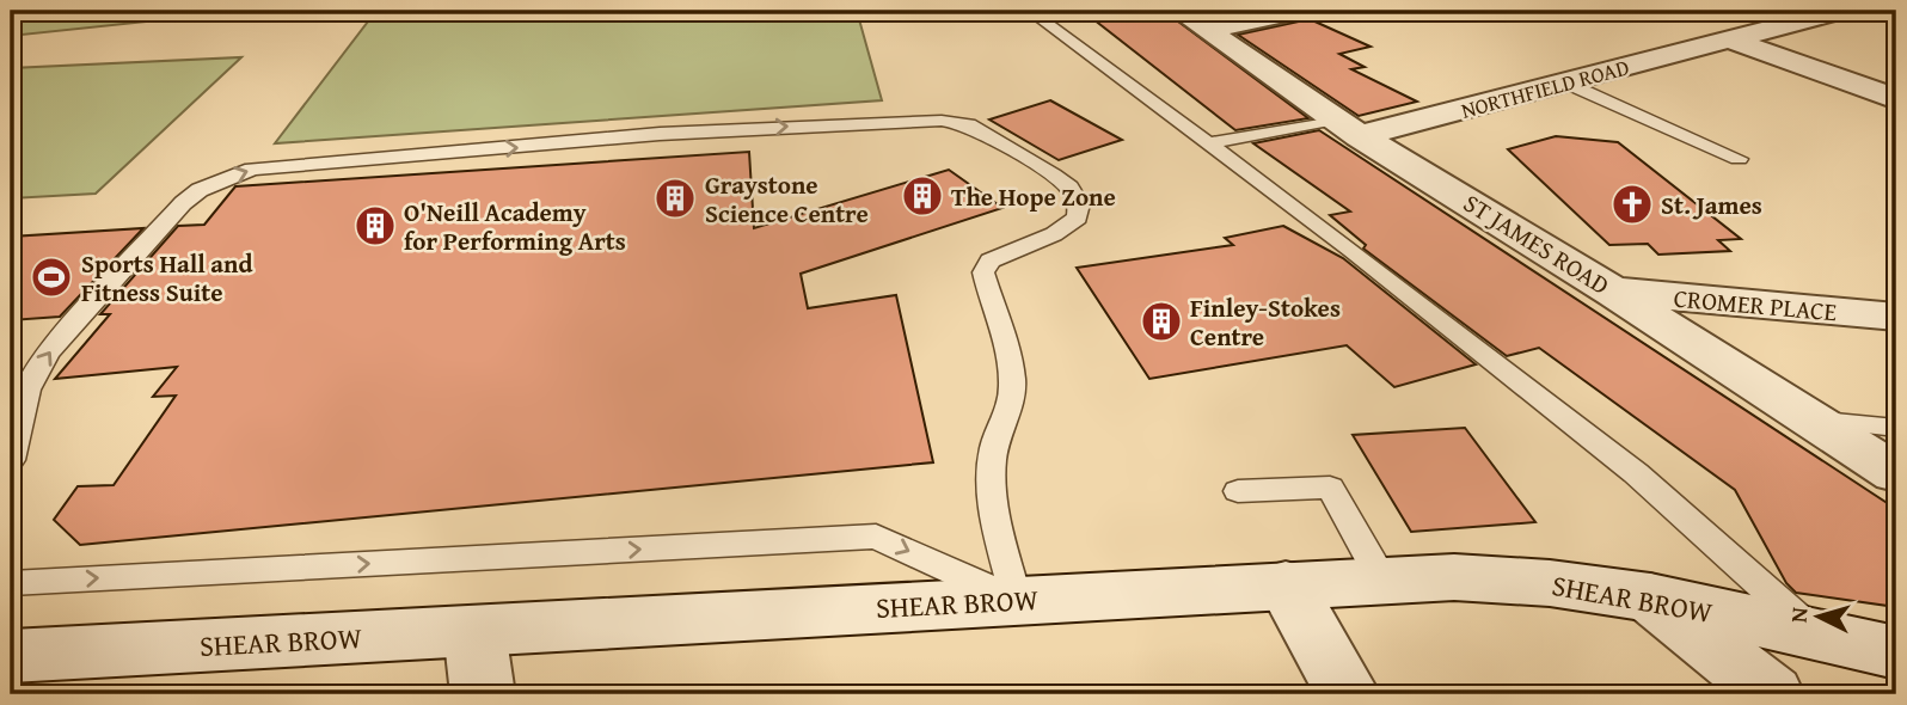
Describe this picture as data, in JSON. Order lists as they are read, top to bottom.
{
  "streets": {
    "street": [
      "NORTHFIELD ROAD",
      "ST JAMES ROAD",
      "CROMER PLACE",
      "SHEAR BROW"
    ]
  },
  "crossings": [
    ["NORTHFIELD ROAD", "ST JAMES ROAD"],
    ["ST JAMES ROAD", "CROMER PLACE"]
  ],
  "places": {
    "building": [
      "The Hope Zone",
      "Graystone Science Centre",
      "O'Neill Academy for Performing Arts",
      "Finley-Stokes Centre"
    ],
    "church": ["St. James"],
    "sports": ["Sports Hall and Fitness Suite"]
  },
  "north": "left"
}
